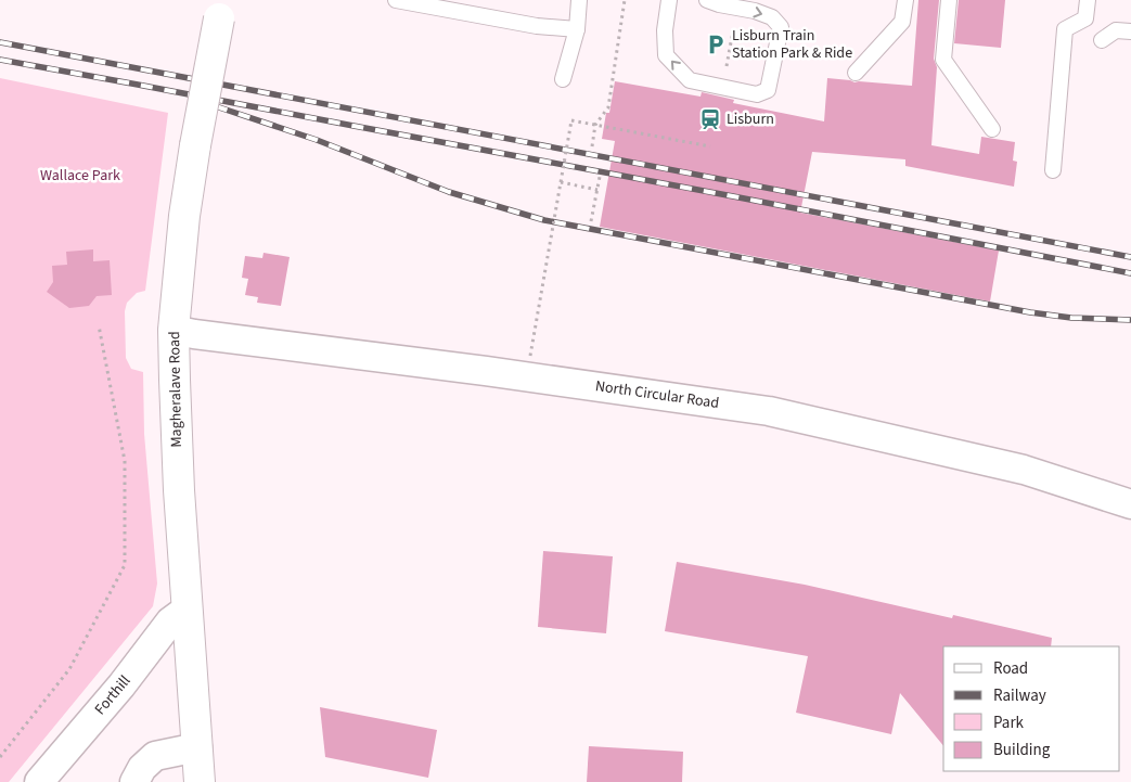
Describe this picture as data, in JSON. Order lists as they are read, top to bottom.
{
  "streets": {
    "street": ["Magheralave Road", "North Circular Road", "Forthill"]
  },
  "crossings": [
    ["Magheralave Road", "North Circular Road"],
    ["Magheralave Road", "Forthill"]
  ],
  "parks": ["Wallace Park"],
  "places": {
    "parking": ["Lisburn Train Station Park & Ride"],
    "station": ["Lisburn"]
  },
  "legend": [
    "Road",
    "Railway",
    "Park",
    "Building"
  ]
}
